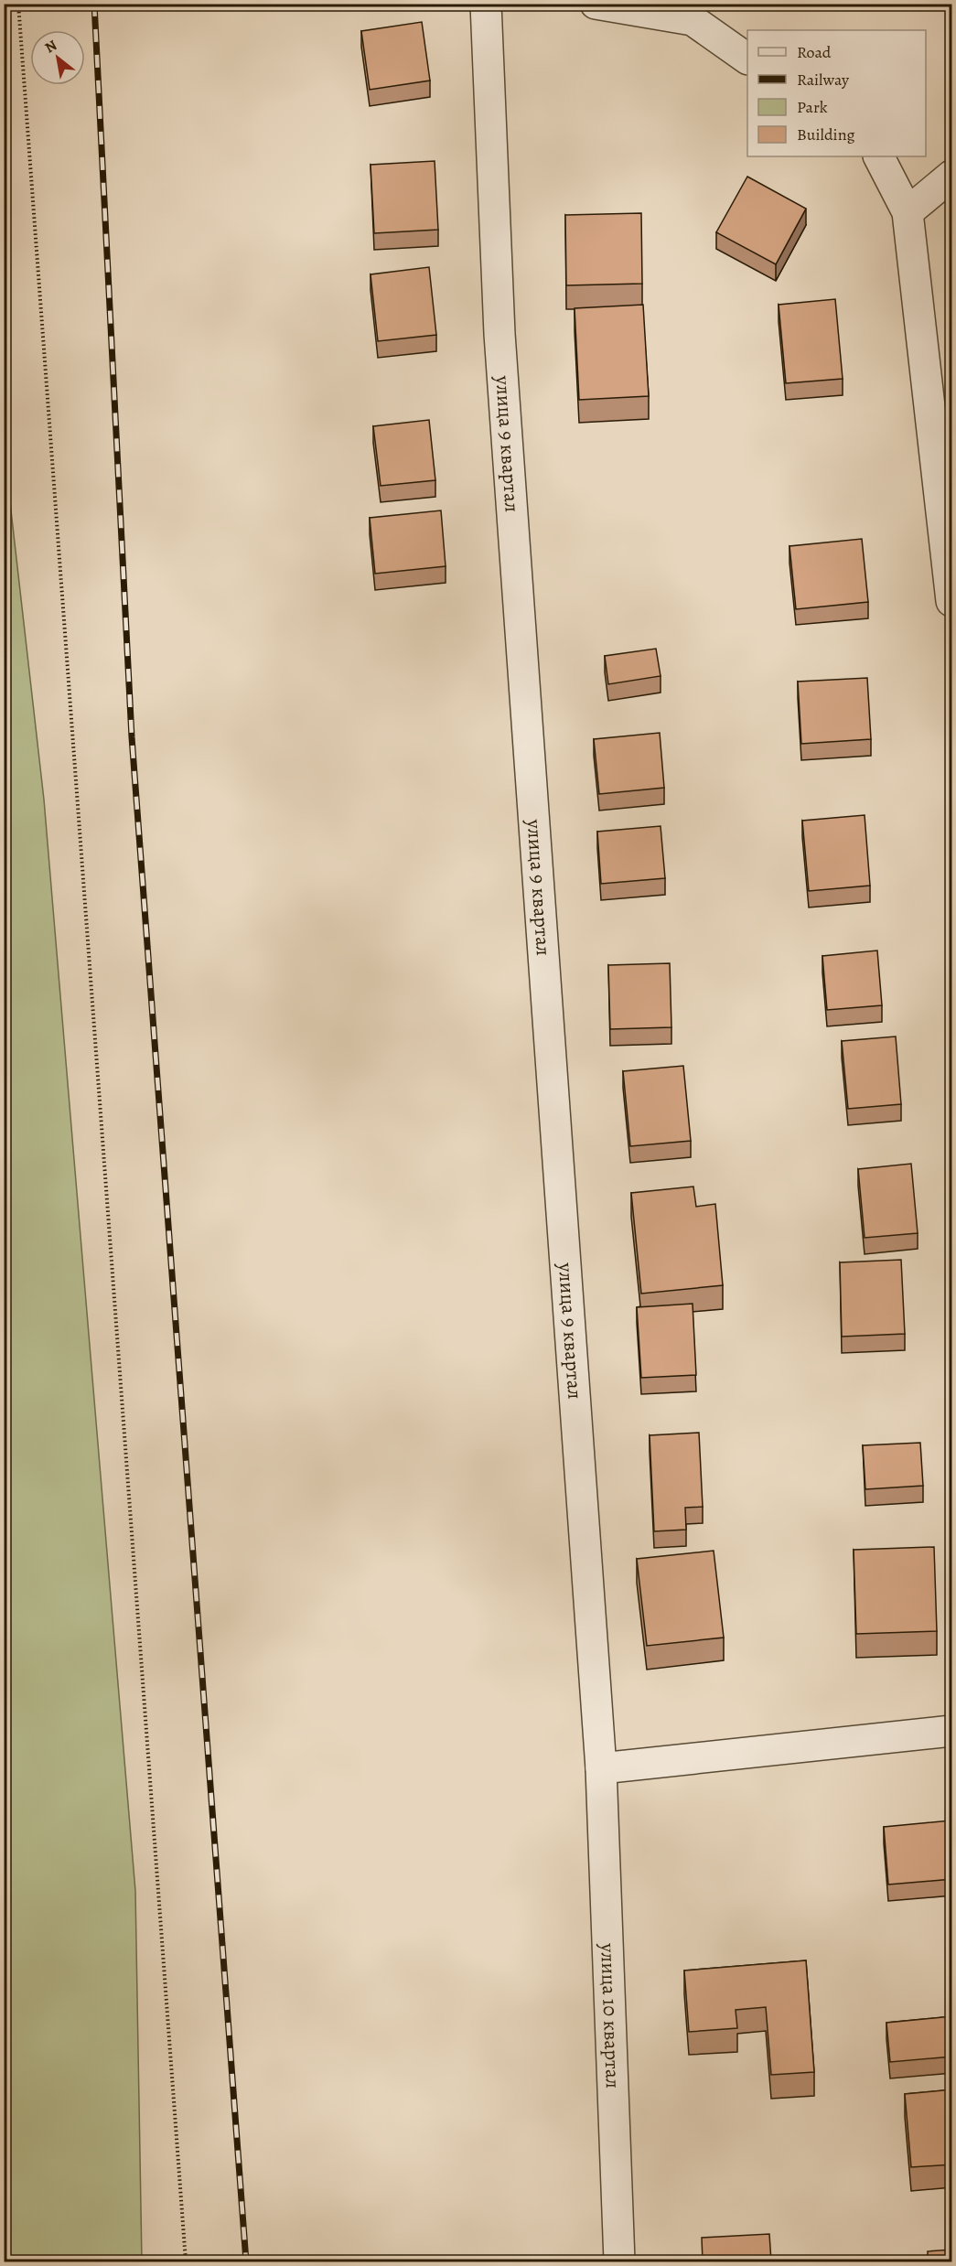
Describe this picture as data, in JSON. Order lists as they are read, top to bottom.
{
  "streets": {
    "street": ["улица 9 квартал", "улица 10 квартал"]
  },
  "crossings": [
    ["улица 9 квартал", "улица 10 квартал"]
  ],
  "legend": [
    "Road",
    "Railway",
    "Park",
    "Building"
  ],
  "north": "top left"
}
